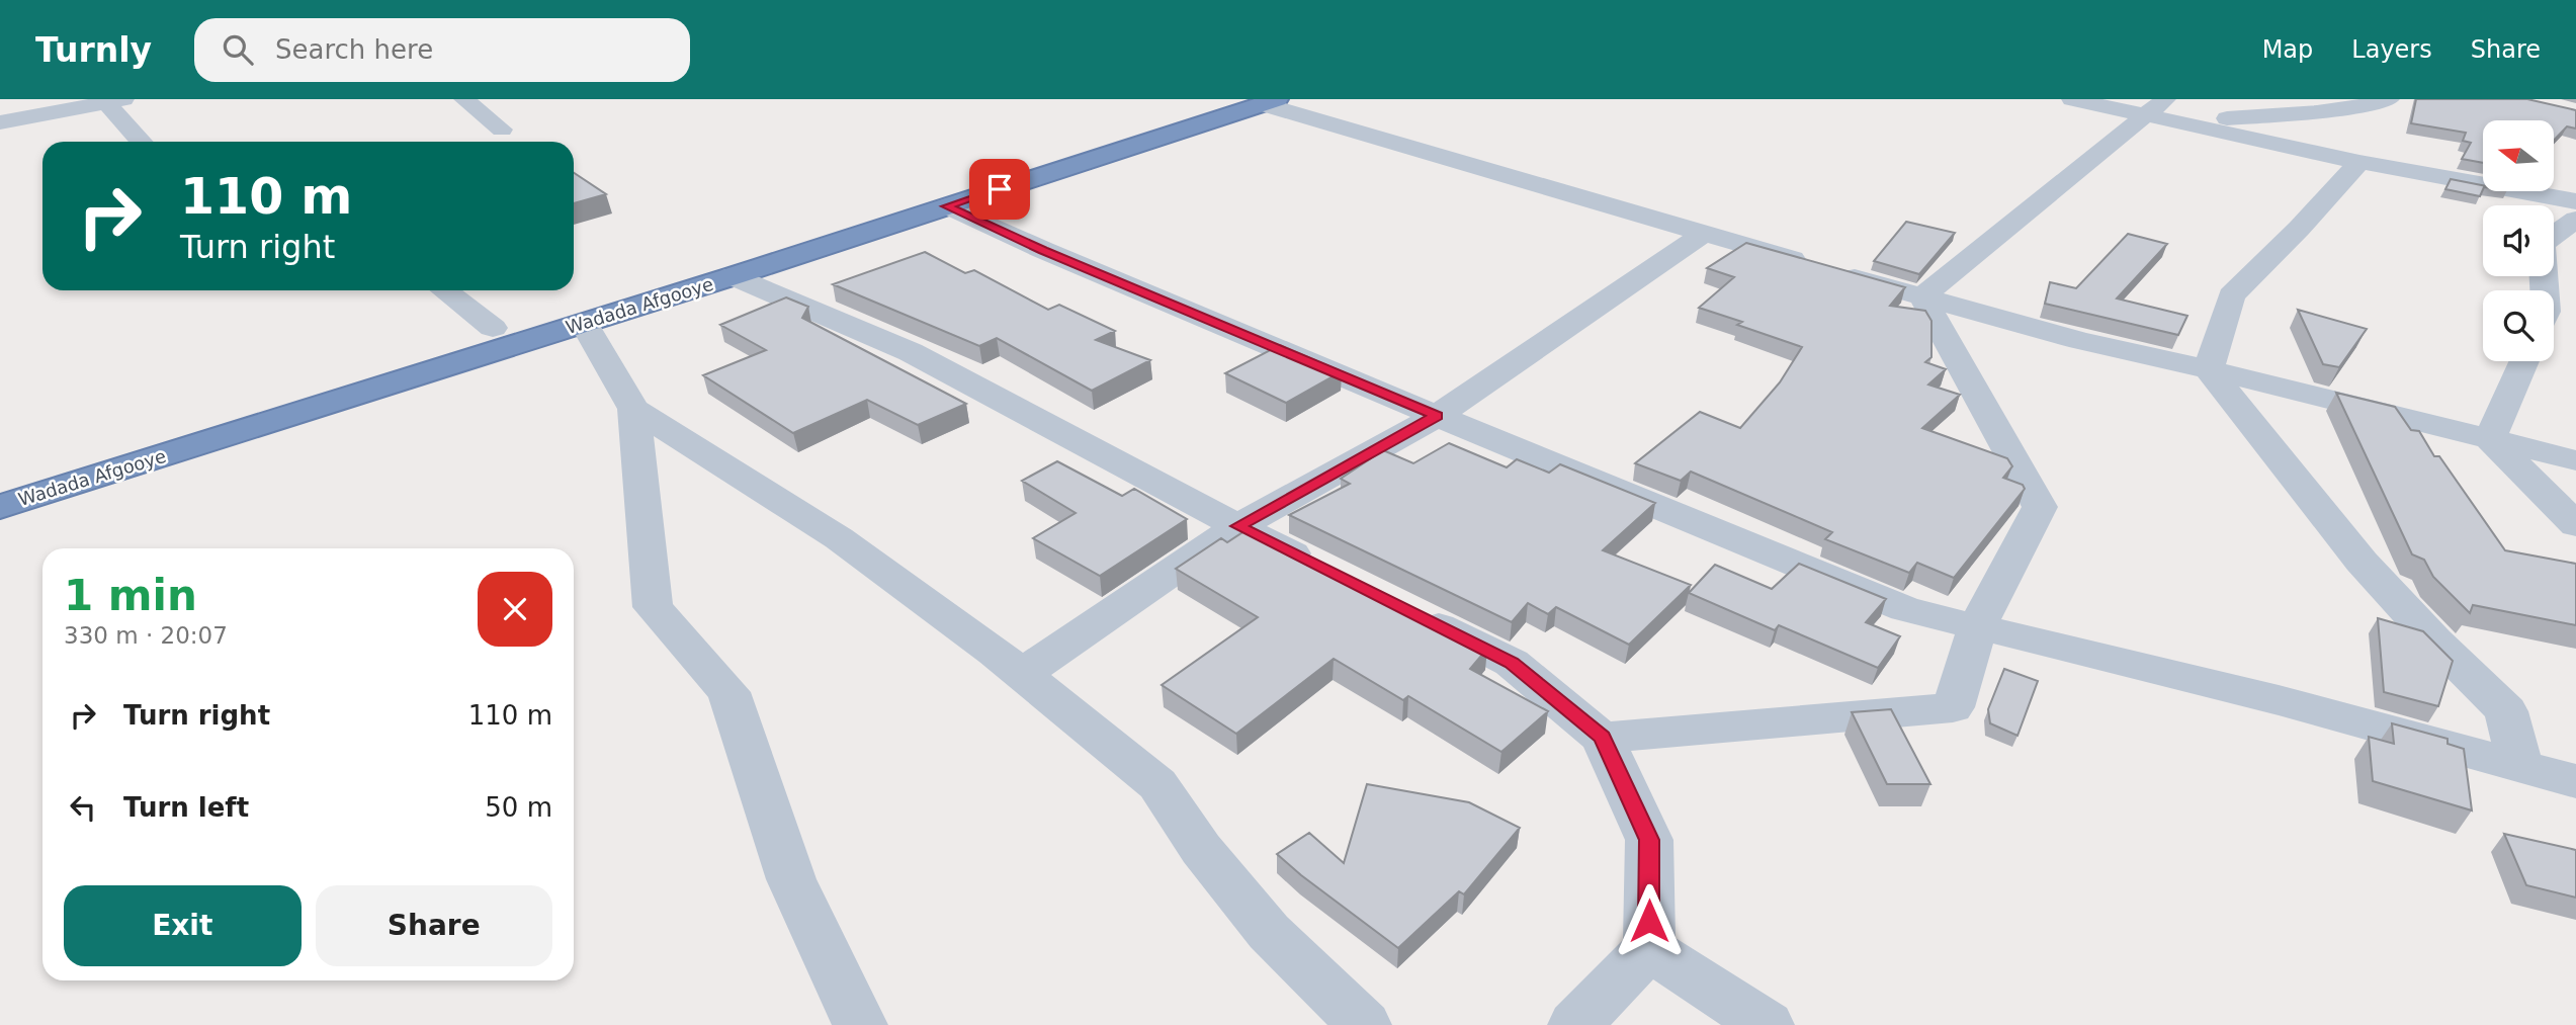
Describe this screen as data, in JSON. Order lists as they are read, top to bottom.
{
  "streets": {
    "highway": ["Wadada Afgooye"]
  },
  "north": "left",
  "page": {
    "header": "Turnly",
    "search": "Search here",
    "nav": ["Map", "Layers", "Share"],
    "turn": ["110 m", "Turn right"],
    "heading": ["1 min", "330 m · 20:07"],
    "list": [
      {
        "name": "Turn right",
        "value": "110 m"
      },
      {
        "name": "Turn left",
        "value": "50 m"
      }
    ],
    "buttons": ["Exit", "Share"]
  }
}
